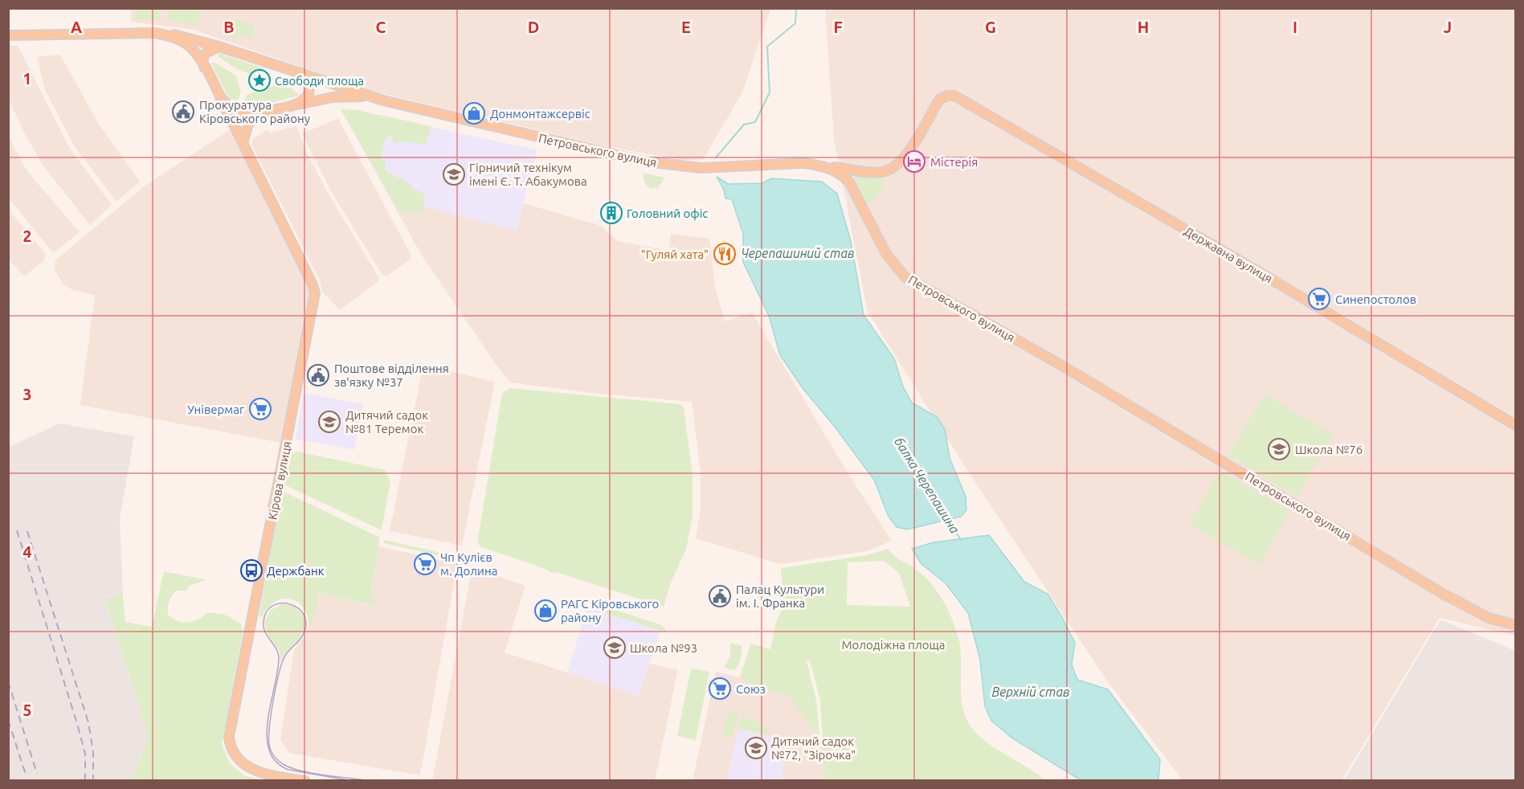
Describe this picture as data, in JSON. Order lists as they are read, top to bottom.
{
  "streets": {
    "main road": ["Петровського вулиця", "Державна вулиця", "Кірова вулиця"]
  },
  "crossings": [
    ["Петровського вулиця", "Державна вулиця"],
    ["Петровського вулиця", "Кірова вулиця"]
  ],
  "water": ["Черепашиний став", "балка Черепашина", "Верхній став"],
  "parks": ["Молодіжна площа"],
  "places": {
    "place": ["Свободи площа"],
    "public building": ["Прокуратура Кіровського району", "Поштове відділення зв'язку №37", "Палац Культури ім. І. Франка"],
    "shop": ["Донмонтажсервіс", "РАГС Кіровського району"],
    "hotel": ["Містерія"],
    "school or university": [
      "Гірничий технікум імені Є. Т. Абакумова",
      "Дитячий садок №81 Теремок",
      "Школа №76",
      "Школа №93",
      "Дитячий садок №72, \"Зірочка\""
    ],
    "building": ["Головний офіс"],
    "restaurant": ["\"Гуляй хата\""],
    "supermarket": [
      "Синепостолов",
      "Універмаг",
      "Чп Кулієв м. Долина",
      "Союз"
    ],
    "bus stop": ["Держбанк"]
  },
  "grid": {
    "columns": [
      "A",
      "B",
      "C",
      "D",
      "E",
      "F",
      "G",
      "H",
      "I",
      "J"
    ],
    "rows": [
      "1",
      "2",
      "3",
      "4",
      "5"
    ]
  }
}
